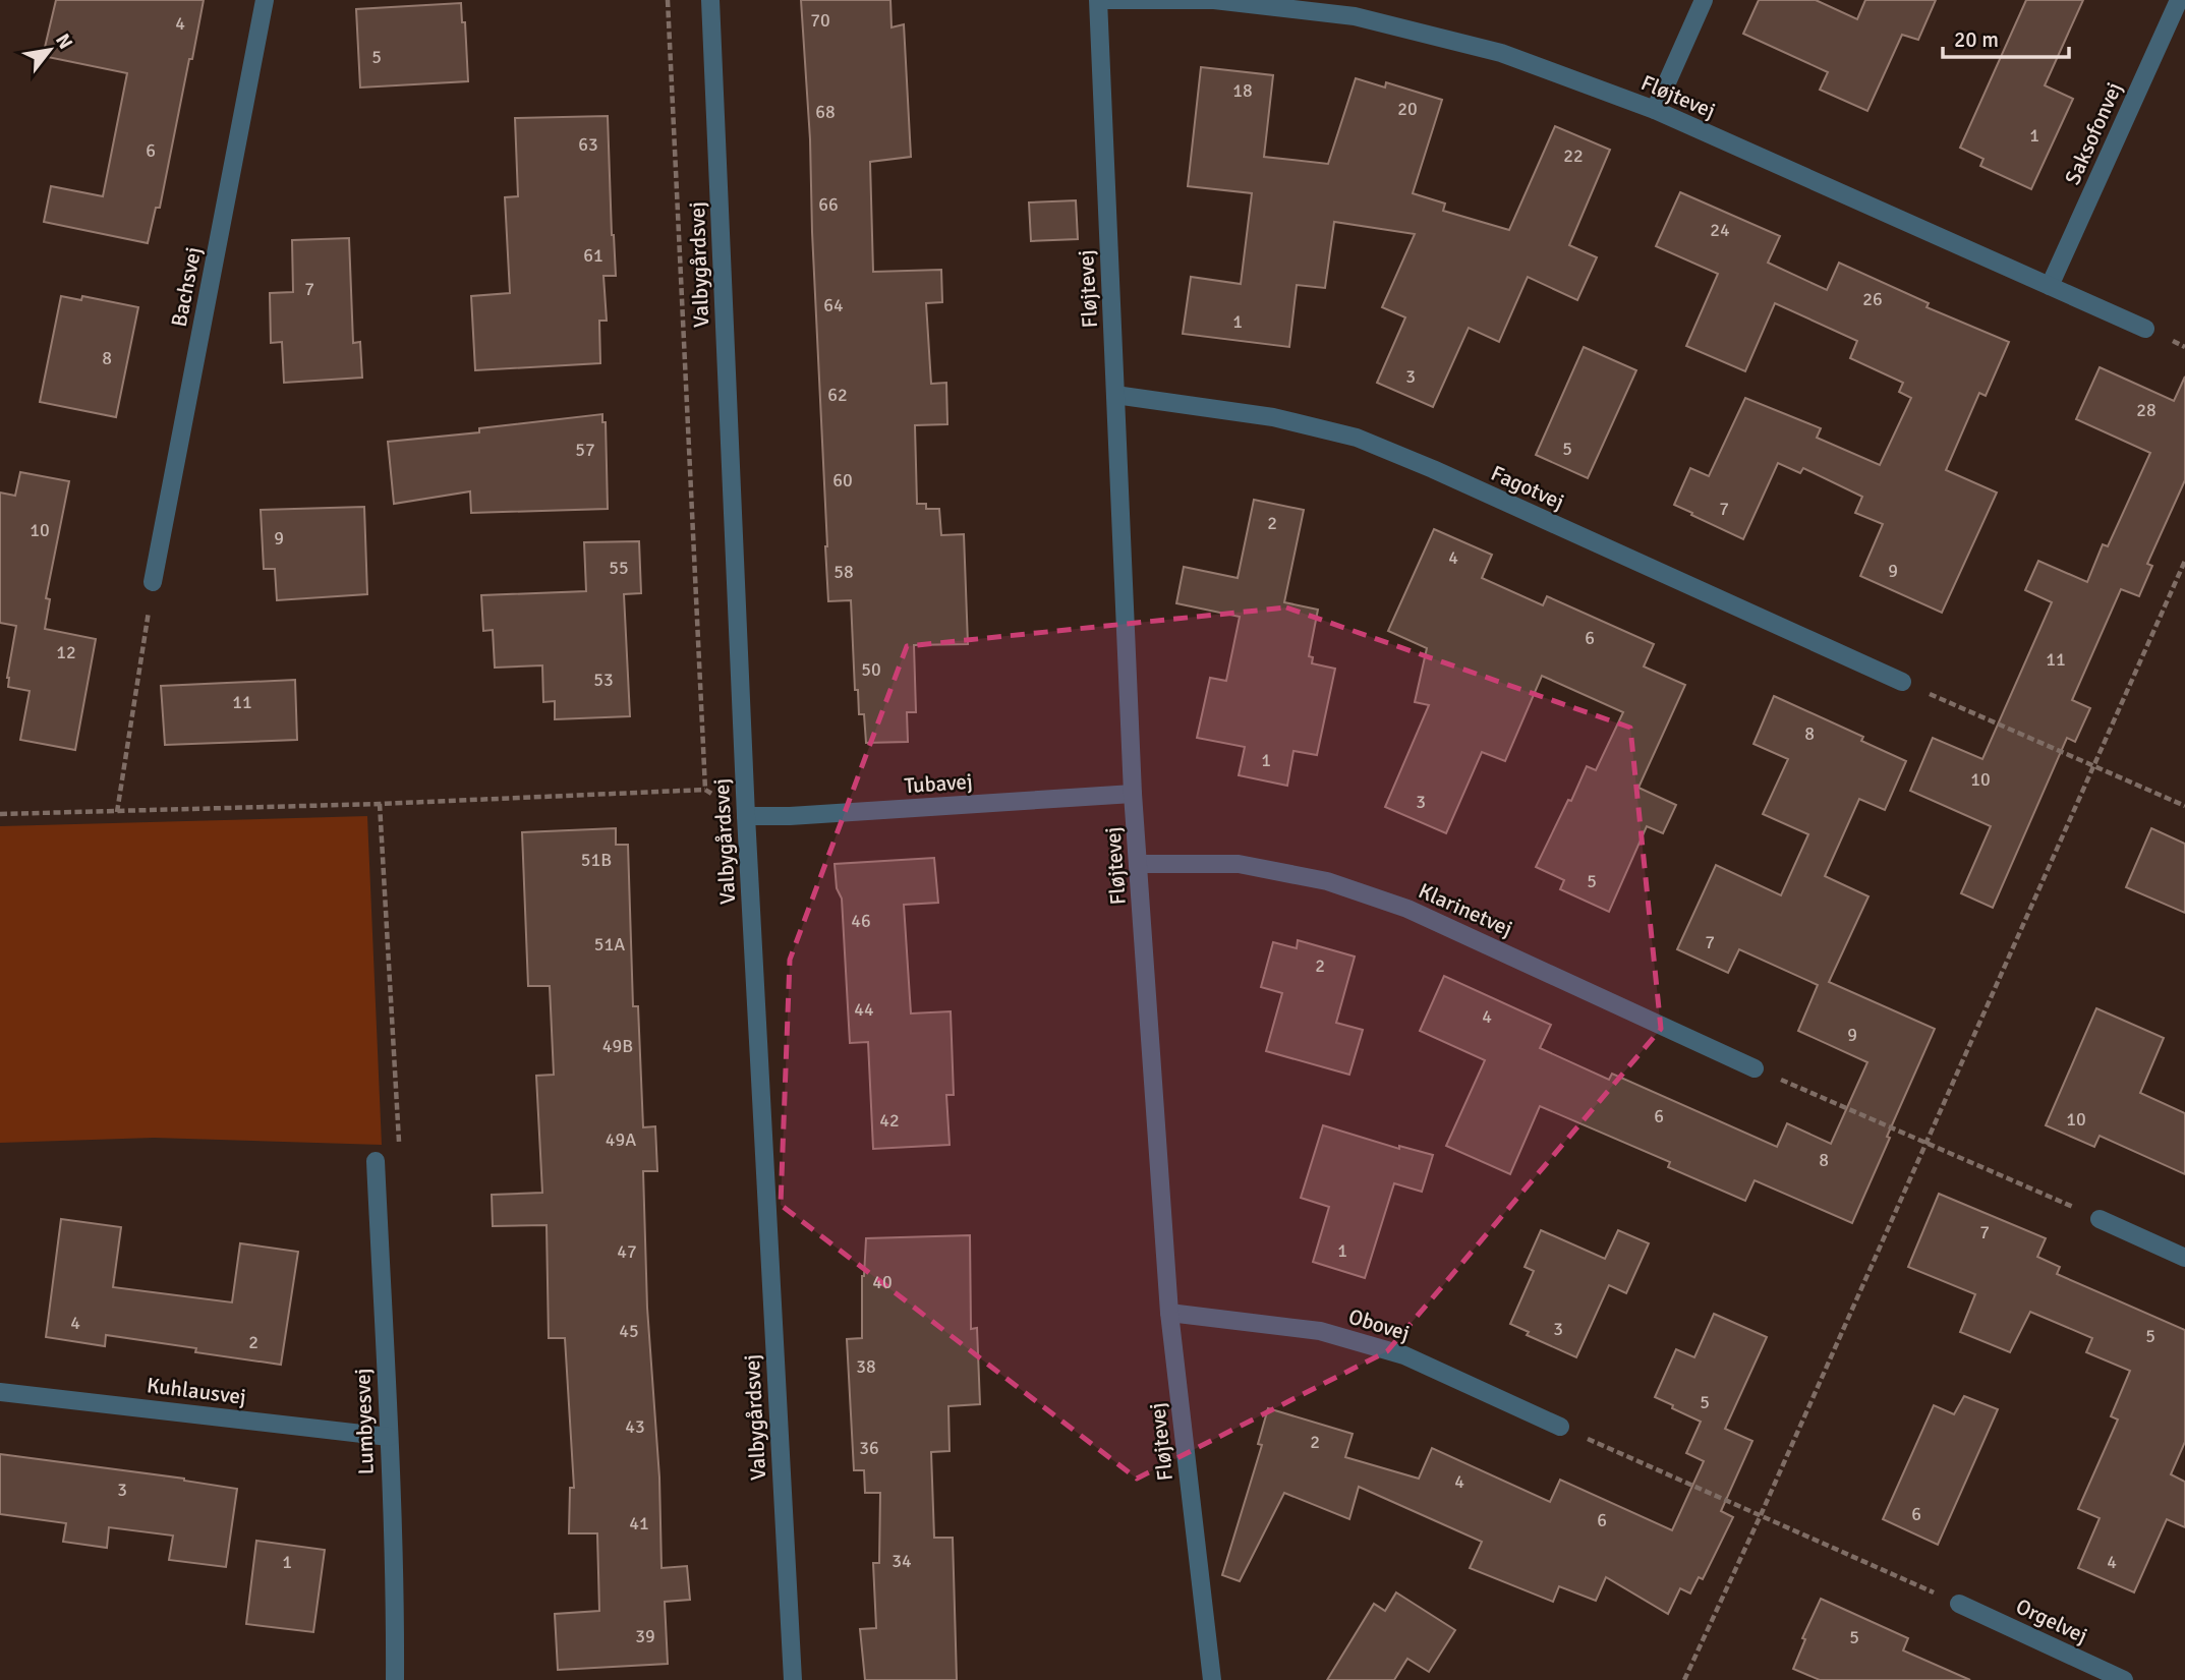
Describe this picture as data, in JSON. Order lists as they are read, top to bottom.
{
  "streets": {
    "street": [
      "Fløjtevej",
      "Saksofonvej",
      "Valbygårdsvej",
      "Bachsvej",
      "Fagotvej",
      "Tubavej",
      "Klarinetvej",
      "Obovej",
      "Kuhlausvej",
      "Lumbyesvej",
      "Orgelvej"
    ]
  },
  "crossings": [
    ["Fløjtevej", "Saksofonvej"],
    ["Fløjtevej", "Fagotvej"],
    ["Fløjtevej", "Tubavej"],
    ["Fløjtevej", "Klarinetvej"],
    ["Fløjtevej", "Obovej"],
    ["Valbygårdsvej", "Tubavej"],
    ["Kuhlausvej", "Lumbyesvej"]
  ],
  "house_numbers": [
    "70",
    "4",
    "5",
    "18",
    "20",
    "68",
    "1",
    "63",
    "6",
    "22",
    "66",
    "24",
    "61",
    "7",
    "26",
    "64",
    "1",
    "8",
    "3",
    "62",
    "28",
    "5",
    "57",
    "60",
    "7",
    "2",
    "10",
    "9",
    "4",
    "55",
    "9",
    "58",
    "6",
    "12",
    "11",
    "50",
    "53",
    "11",
    "8",
    "1",
    "10",
    "3",
    "51B",
    "5",
    "46",
    "7",
    "51A",
    "2",
    "44",
    "4",
    "9",
    "49B",
    "6",
    "10",
    "42",
    "49A",
    "8",
    "7",
    "1",
    "47",
    "40",
    "4",
    "3",
    "45",
    "5",
    "2",
    "38",
    "5",
    "43",
    "2",
    "36",
    "4",
    "3",
    "6",
    "6",
    "41",
    "34",
    "1",
    "4",
    "39",
    "5"
  ],
  "scale_bar": "20 m",
  "north": "top right"
}
